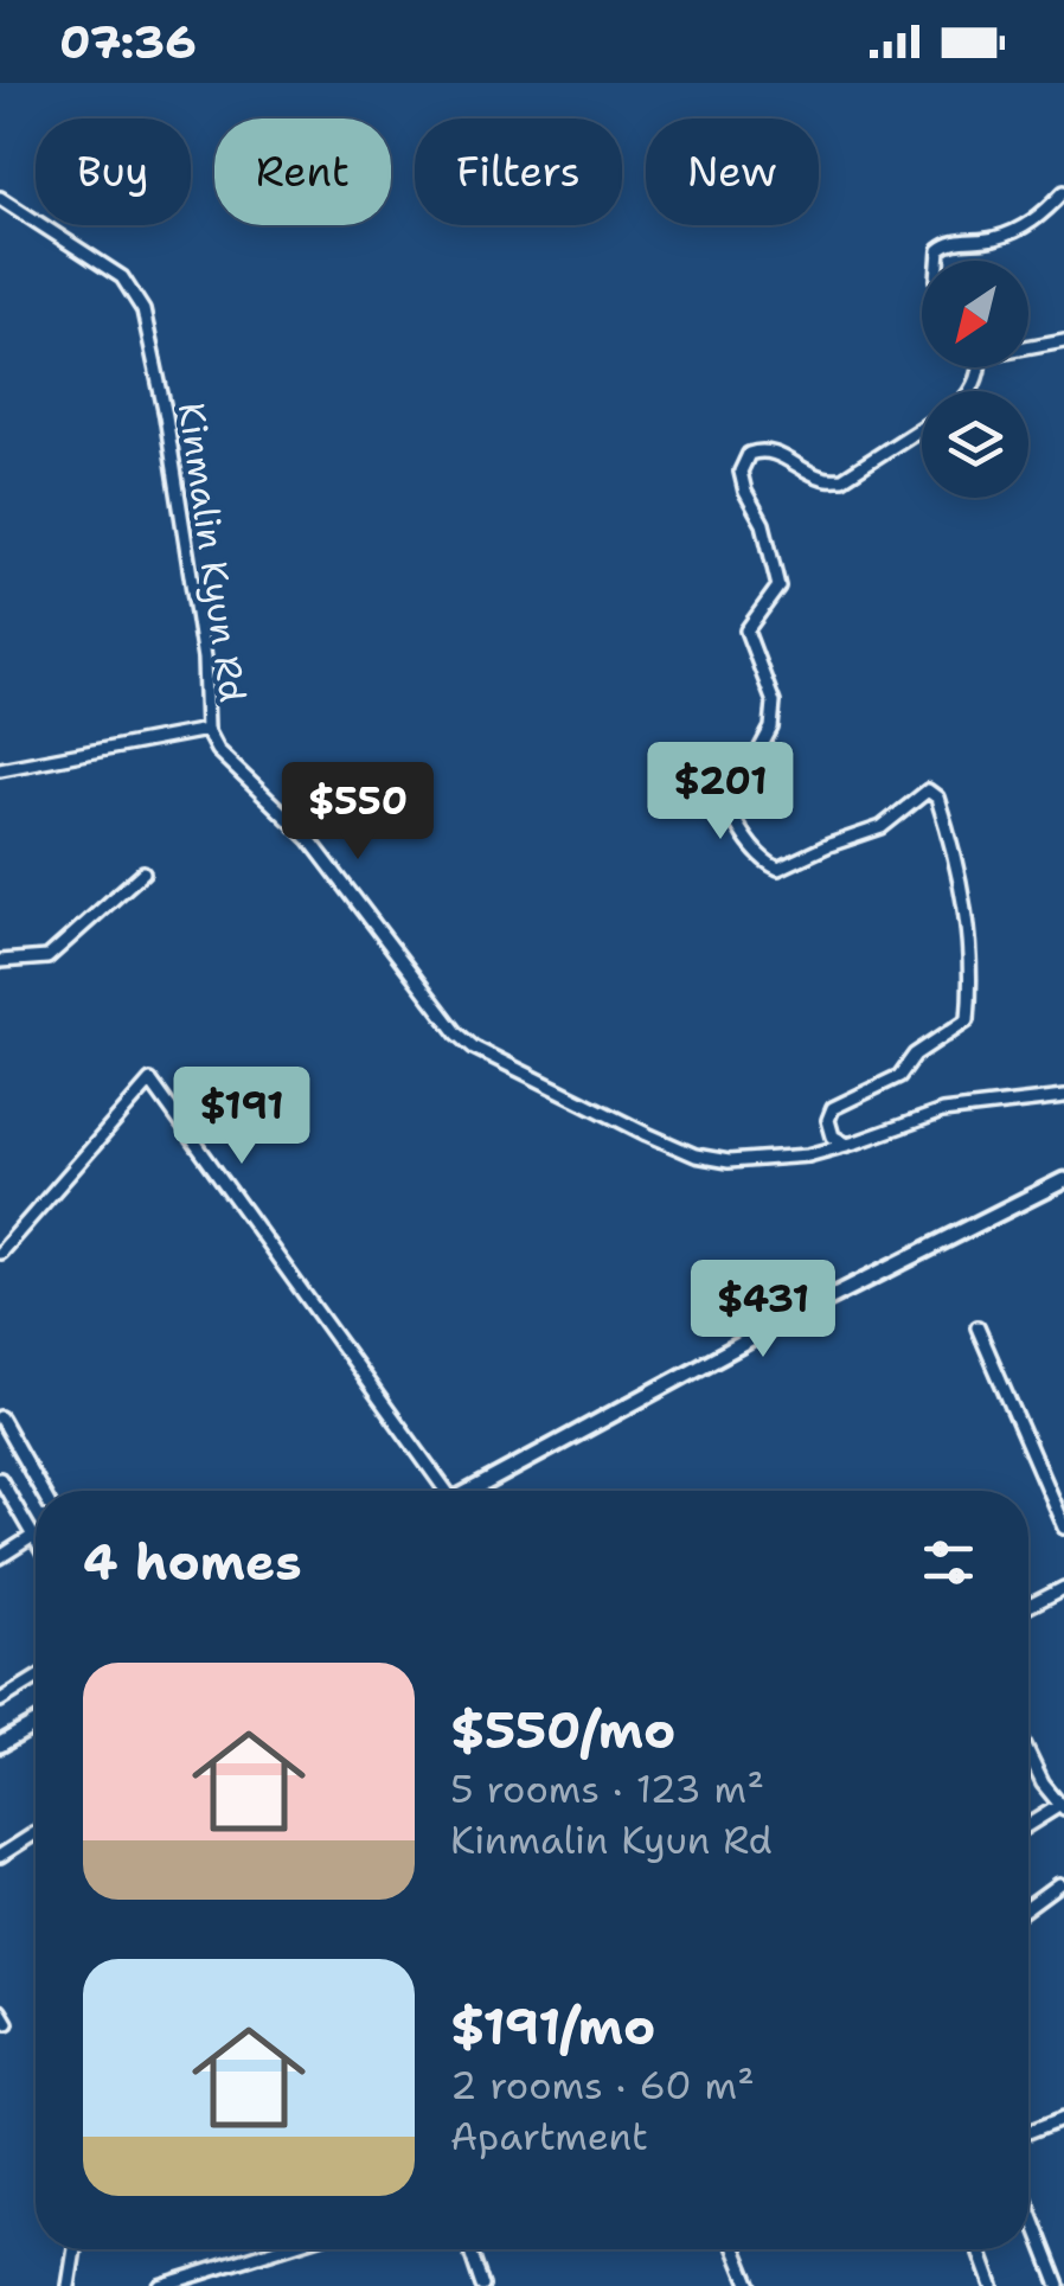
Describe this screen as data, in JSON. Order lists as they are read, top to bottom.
{
  "streets": {
    "street": ["Kinmalin Kyun Rd"]
  },
  "north": "bottom left",
  "page": {
    "status": "07:36",
    "chip": [
      "Buy",
      "Rent",
      "Filters",
      "New"
    ],
    "price": [
      "$201",
      "$550",
      "$191",
      "$431"
    ],
    "heading": "4 homes",
    "list": [
      {
        "name": "$550/mo",
        "note": "5 rooms · 123 m² · Kinmalin Kyun Rd"
      },
      {
        "name": "$191/mo",
        "note": "2 rooms · 60 m² · Apartment"
      }
    ]
  }
}
